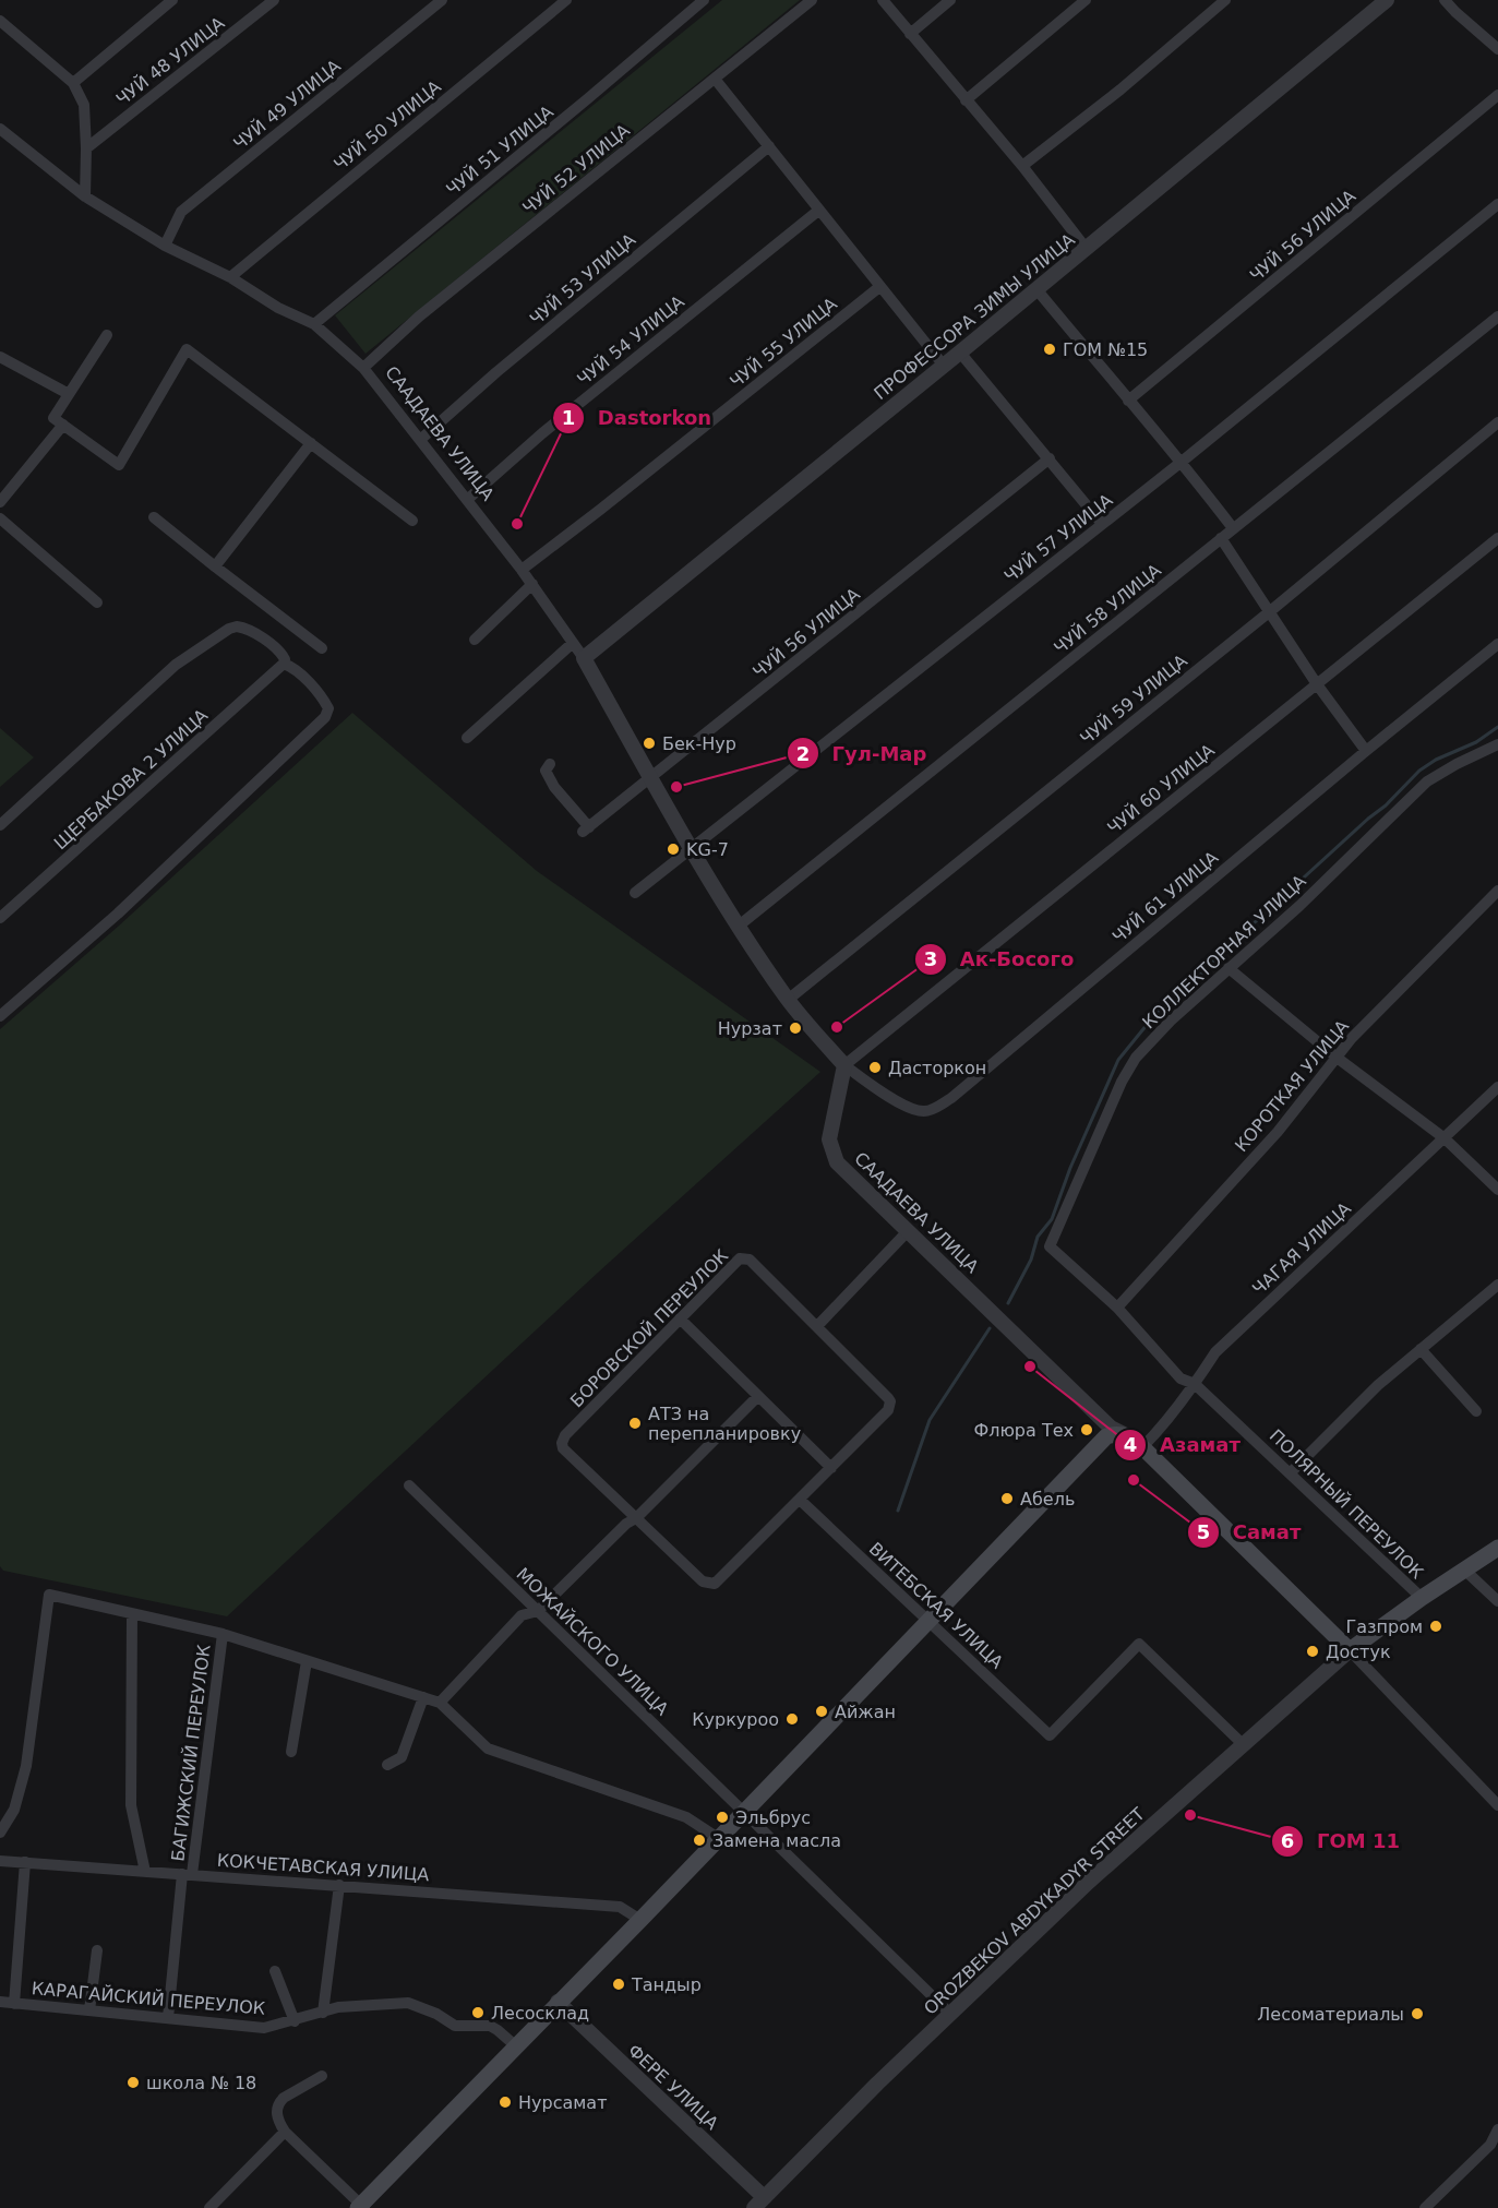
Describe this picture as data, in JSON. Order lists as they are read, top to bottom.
{
  "streets": {
    "main road": ["СААДАЕВА УЛИЦА"],
    "street": [
      "ЧУЙ 48 УЛИЦА",
      "ЧУЙ 49 УЛИЦА",
      "ЧУЙ 50 УЛИЦА",
      "ЧУЙ 51 УЛИЦА",
      "ЧУЙ 52 УЛИЦА",
      "ЧУЙ 56 УЛИЦА",
      "ЧУЙ 53 УЛИЦА",
      "ПРОФЕССОРА ЗИМЫ УЛИЦА",
      "ЧУЙ 54 УЛИЦА",
      "ЧУЙ 55 УЛИЦА",
      "ЧУЙ 57 УЛИЦА",
      "ЧУЙ 58 УЛИЦА",
      "ЧУЙ 59 УЛИЦА",
      "ЩЕРБАКОВА 2 УЛИЦА",
      "ЧУЙ 60 УЛИЦА",
      "ЧУЙ 61 УЛИЦА",
      "КОЛЛЕКТОРНАЯ УЛИЦА",
      "КОРОТКАЯ УЛИЦА",
      "ЧАГАЯ УЛИЦА",
      "БОРОВСКОЙ ПЕРЕУЛОК",
      "ПОЛЯРНЫЙ ПЕРЕУЛОК",
      "ВИТЕБСКАЯ УЛИЦА",
      "МОЖАЙСКОГО УЛИЦА",
      "БАГИЖСКИЙ ПЕРЕУЛОК",
      "КОКЧЕТАВСКАЯ УЛИЦА",
      "OROZBEKOV ABDYKADYR STREET",
      "КАРАГАЙСКИЙ ПЕРЕУЛОК",
      "ФЕРЕ УЛИЦА"
    ]
  },
  "crossings": [
    ["ЧУЙ 49 УЛИЦА", "СААДАЕВА УЛИЦА"],
    ["ЧУЙ 50 УЛИЦА", "СААДАЕВА УЛИЦА"],
    ["ЧУЙ 51 УЛИЦА", "СААДАЕВА УЛИЦА"],
    ["ЧУЙ 52 УЛИЦА", "СААДАЕВА УЛИЦА"],
    ["ЧУЙ 56 УЛИЦА", "СААДАЕВА УЛИЦА"],
    ["ЧУЙ 53 УЛИЦА", "СААДАЕВА УЛИЦА"],
    ["ПРОФЕССОРА ЗИМЫ УЛИЦА", "СААДАЕВА УЛИЦА"],
    ["ЧУЙ 54 УЛИЦА", "СААДАЕВА УЛИЦА"],
    ["ЧУЙ 55 УЛИЦА", "СААДАЕВА УЛИЦА"],
    ["СААДАЕВА УЛИЦА", "ЧУЙ 57 УЛИЦА"],
    ["СААДАЕВА УЛИЦА", "ЧУЙ 58 УЛИЦА"],
    ["СААДАЕВА УЛИЦА", "ЧУЙ 59 УЛИЦА"],
    ["СААДАЕВА УЛИЦА", "ЧУЙ 60 УЛИЦА"],
    ["СААДАЕВА УЛИЦА", "ЧУЙ 61 УЛИЦА"],
    ["СААДАЕВА УЛИЦА", "ЧАГАЯ УЛИЦА"],
    ["СААДАЕВА УЛИЦА", "OROZBEKOV ABDYKADYR STREET"],
    ["ЧУЙ 60 УЛИЦА", "ЧУЙ 61 УЛИЦА"],
    ["КОЛЛЕКТОРНАЯ УЛИЦА", "ПОЛЯРНЫЙ ПЕРЕУЛОК"],
    ["КОРОТКАЯ УЛИЦА", "ПОЛЯРНЫЙ ПЕРЕУЛОК"],
    ["ЧАГАЯ УЛИЦА", "ПОЛЯРНЫЙ ПЕРЕУЛОК"],
    ["БОРОВСКОЙ ПЕРЕУЛОК", "ВИТЕБСКАЯ УЛИЦА"],
    ["ВИТЕБСКАЯ УЛИЦА", "OROZBEKOV ABDYKADYR STREET"],
    ["МОЖАЙСКОГО УЛИЦА", "OROZBEKOV ABDYKADYR STREET"],
    ["БАГИЖСКИЙ ПЕРЕУЛОК", "КОКЧЕТАВСКАЯ УЛИЦА"],
    ["БАГИЖСКИЙ ПЕРЕУЛОК", "КАРАГАЙСКИЙ ПЕРЕУЛОК"],
    ["OROZBEKOV ABDYKADYR STREET", "ФЕРЕ УЛИЦА"]
  ],
  "places": [
    "ГОМ №15",
    "Dastorkon",
    "Бек-Нур",
    "Гул-Мар",
    "KG-7",
    "Ак-Босого",
    "Нурзат",
    "Дасторкон",
    "Азамат",
    "АТЗ на перепланировку",
    "Флюра Тех",
    "Самат",
    "Абель",
    "Газпром",
    "Достук",
    "Айжан",
    "Куркуроо",
    "ГОМ 11",
    "Эльбрус",
    "Замена масла",
    "Тандыр",
    "Лесосклад",
    "Лесоматериалы",
    "школа № 18",
    "Нурсамат"
  ]
}
